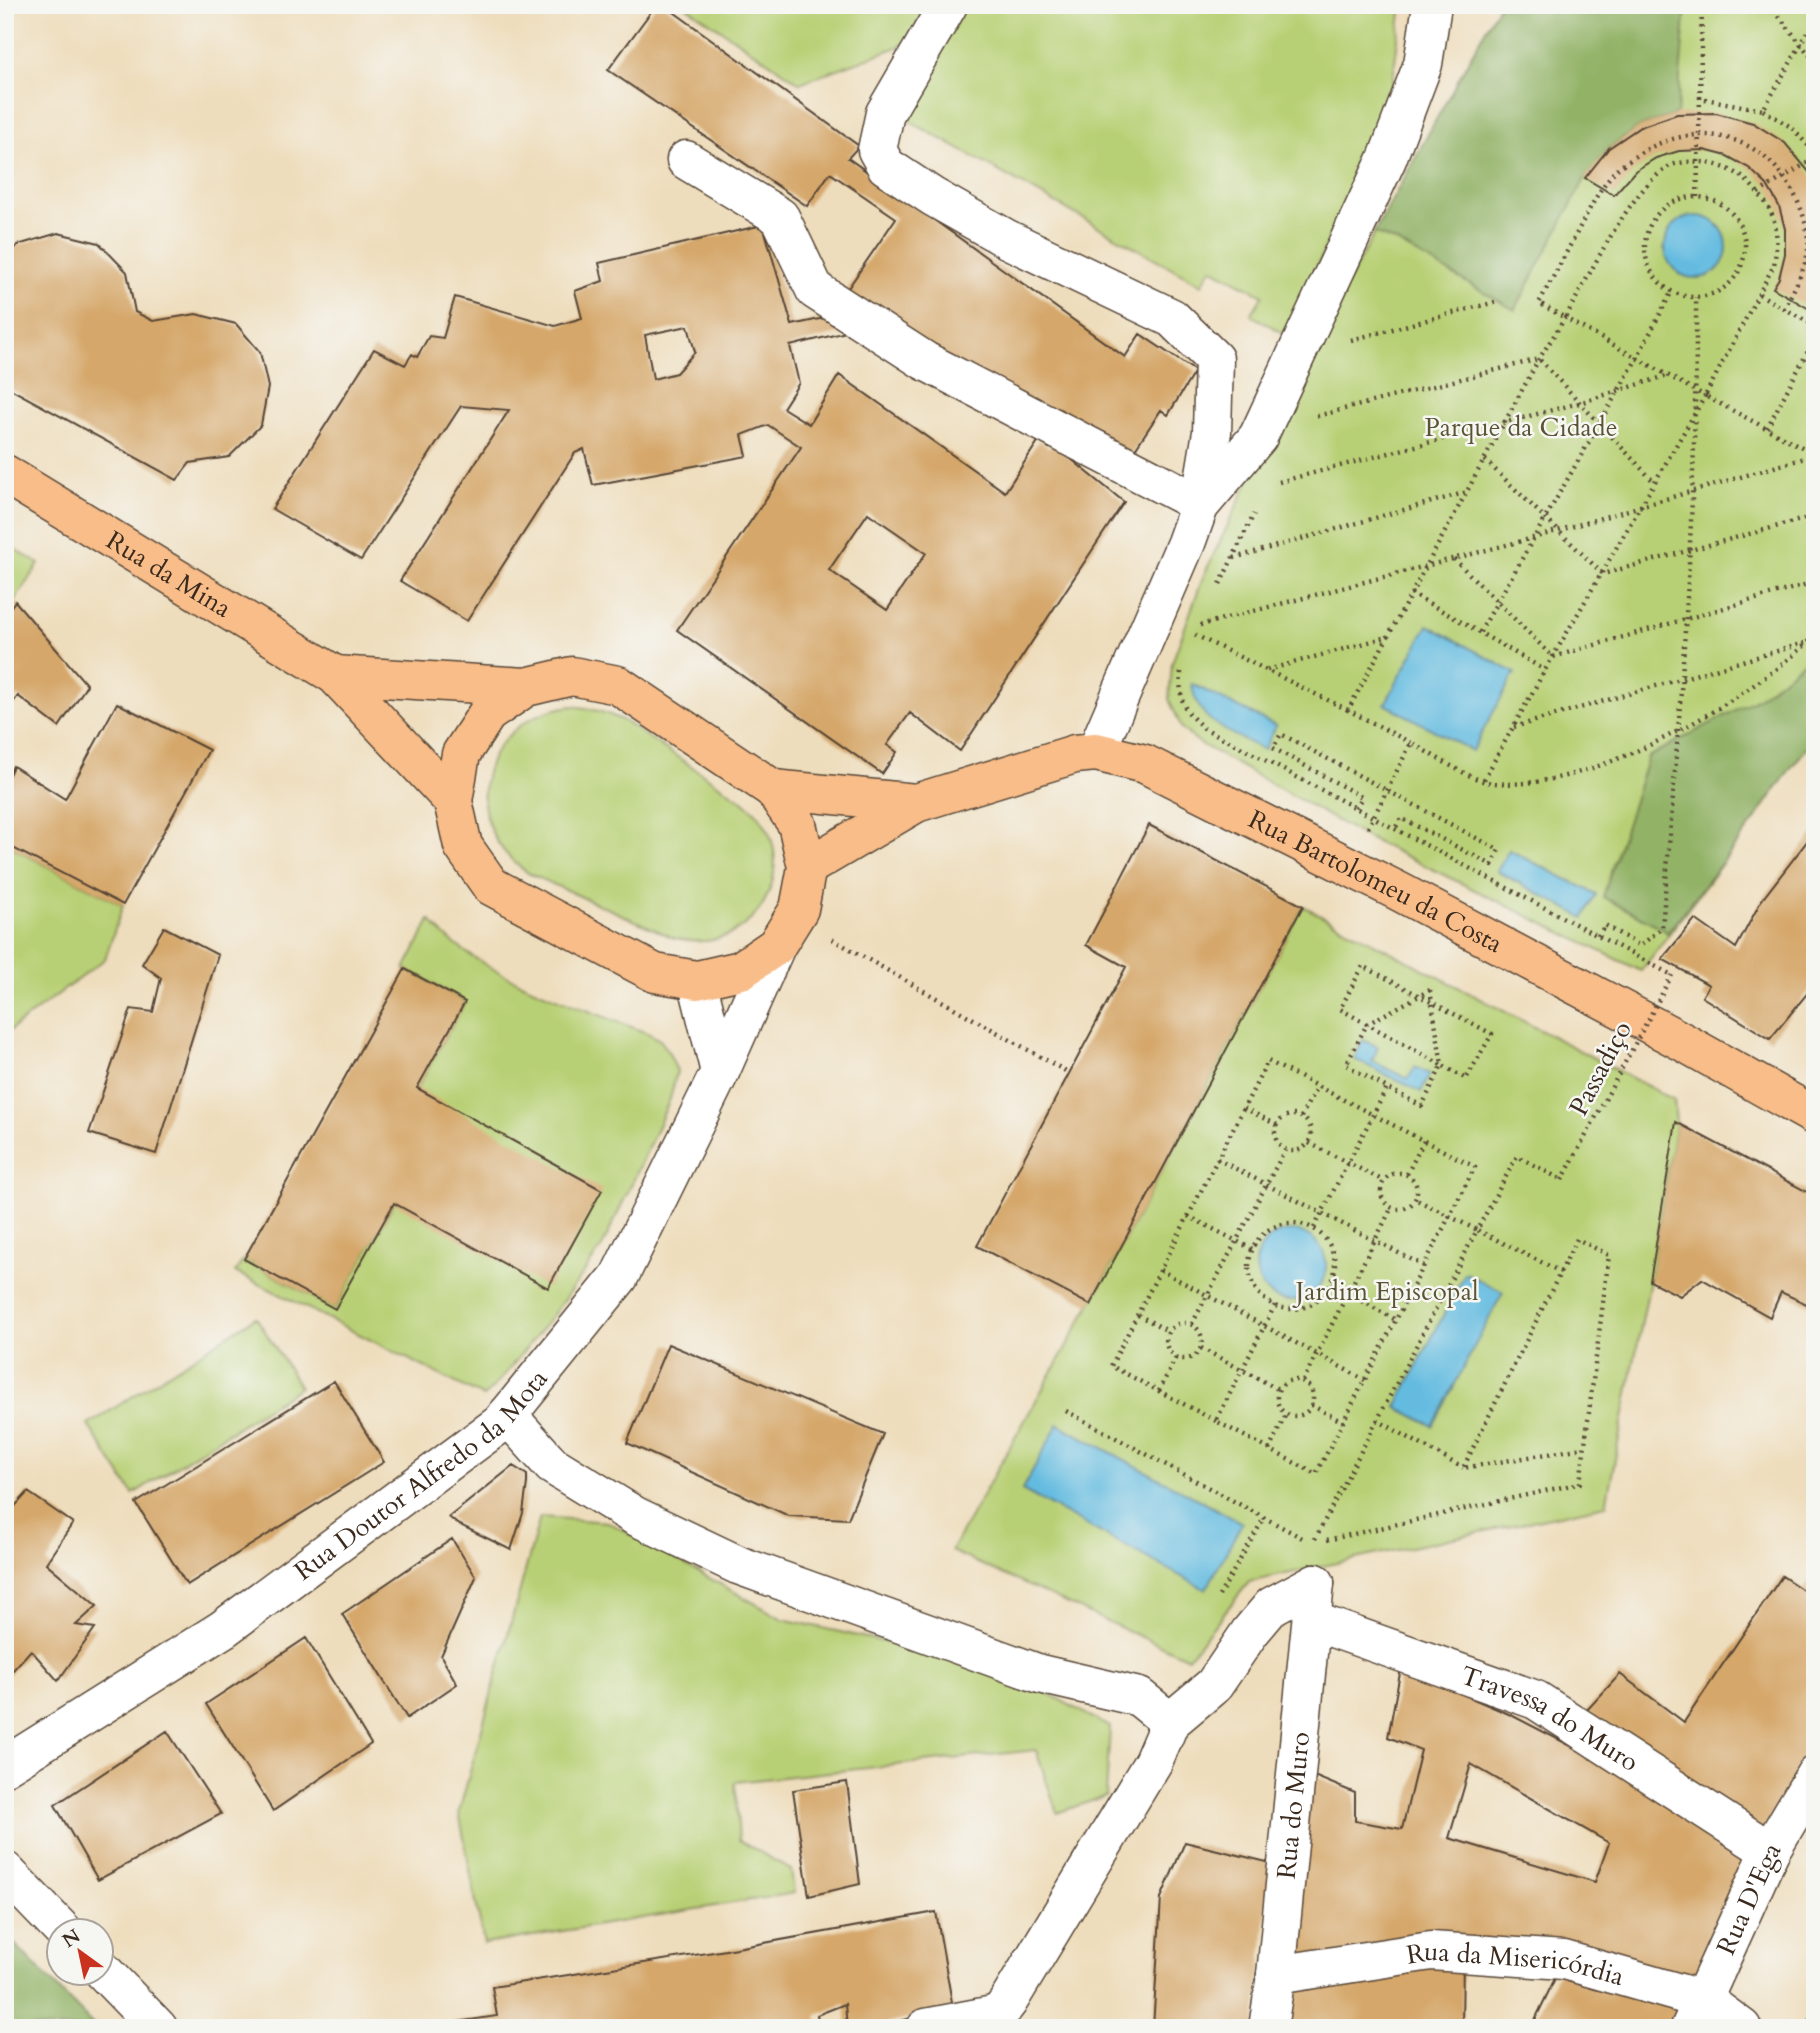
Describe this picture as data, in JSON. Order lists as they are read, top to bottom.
{
  "streets": {
    "main road": ["Rua da Mina", "Rua Bartolomeu da Costa"],
    "street": [
      "Rua Doutor Alfredo da Mota",
      "Travessa do Muro",
      "Rua do Muro",
      "Rua D'Ega",
      "Rua da Misericórdia"
    ],
    "path": ["Passadiço"]
  },
  "crossings": [
    ["Travessa do Muro", "Rua do Muro"],
    ["Travessa do Muro", "Rua D'Ega"],
    ["Rua do Muro", "Rua da Misericórdia"],
    ["Rua D'Ega", "Rua da Misericórdia"]
  ],
  "parks": ["Parque da Cidade", "Jardim Episcopal"],
  "north": "top left"
}
